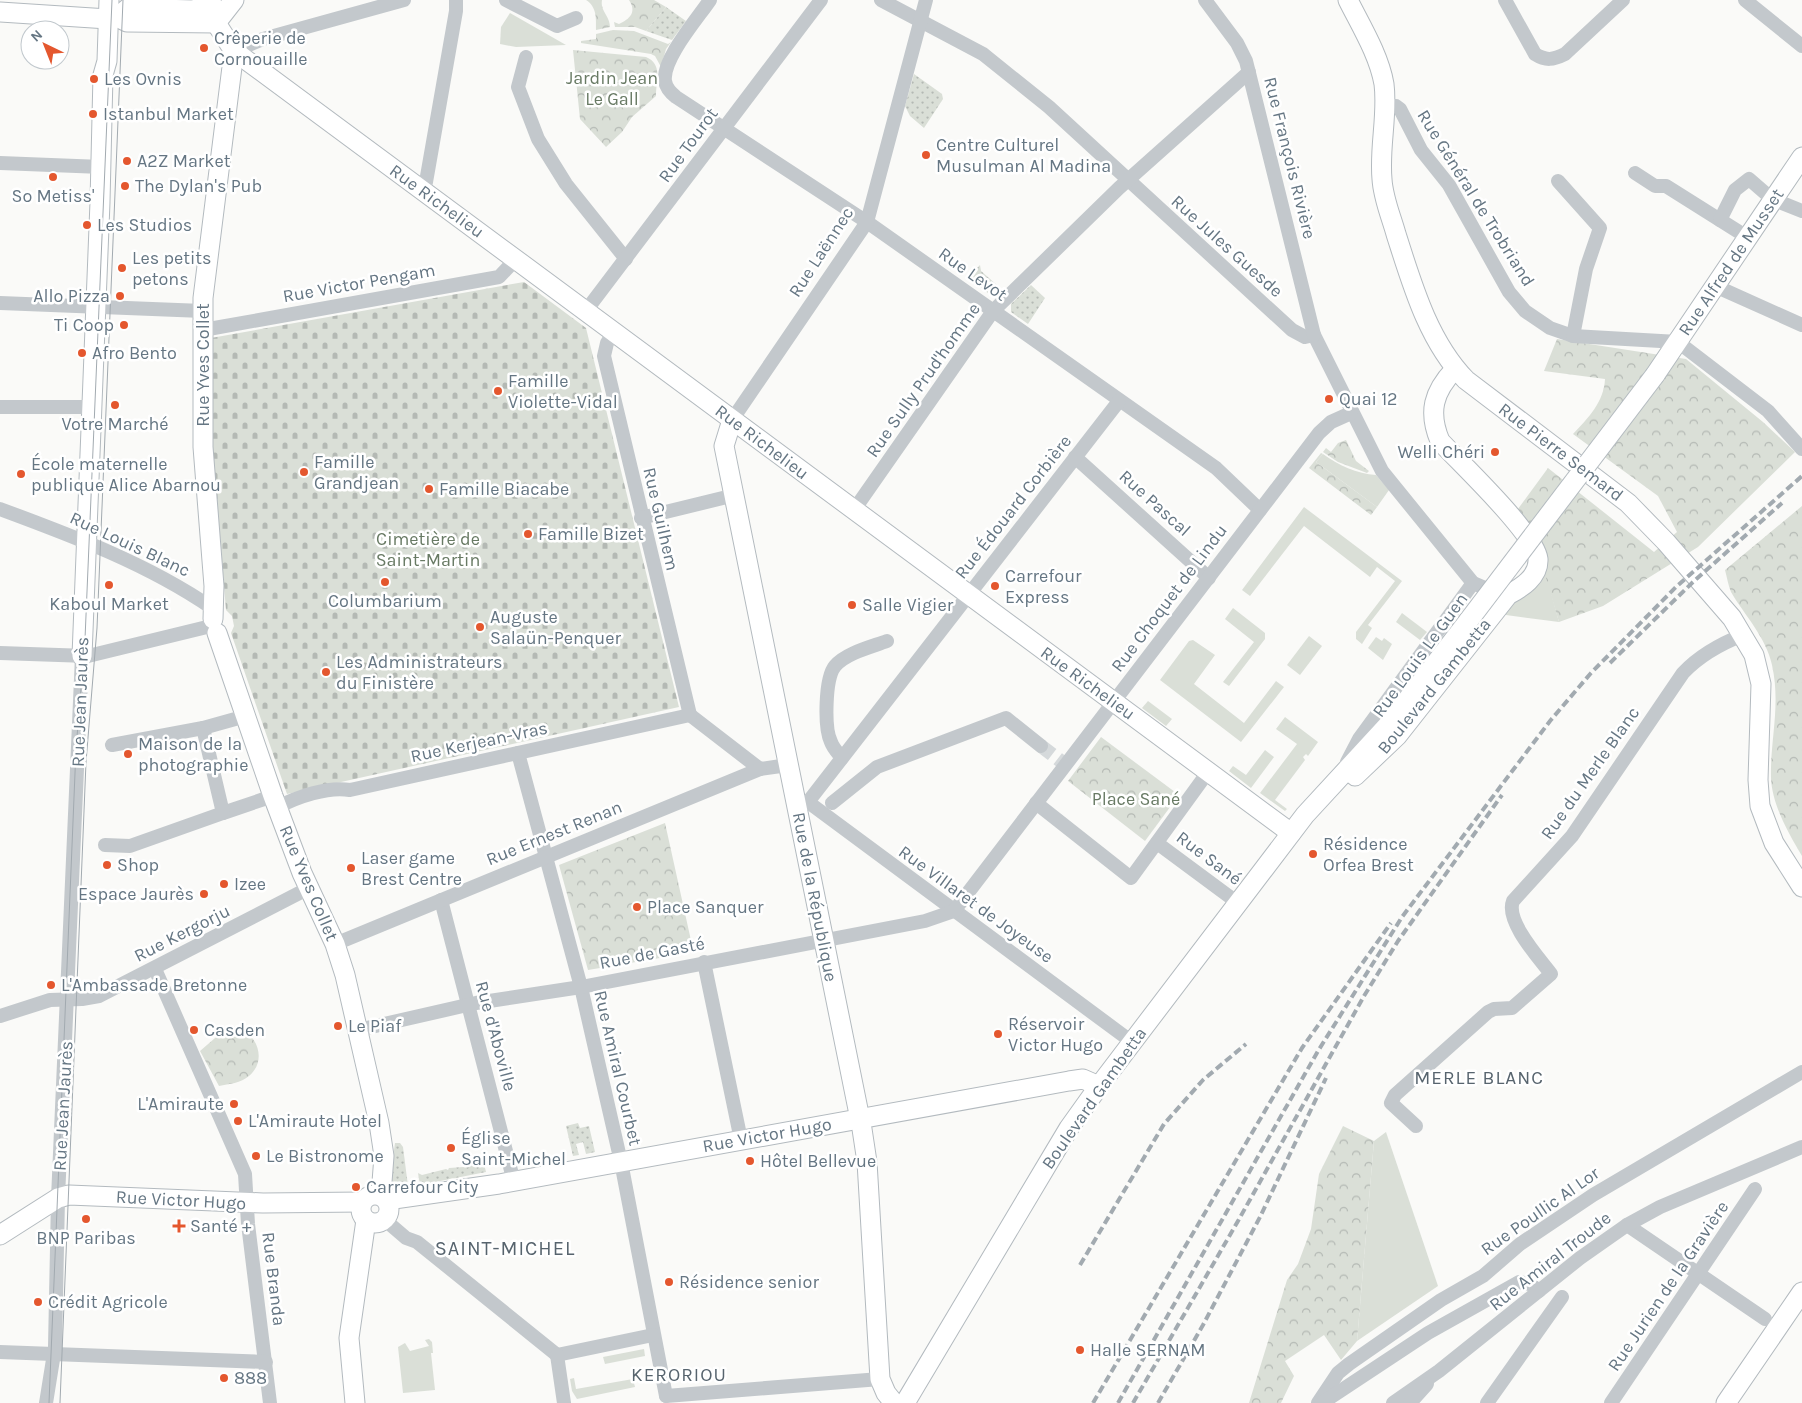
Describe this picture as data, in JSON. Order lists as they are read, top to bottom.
{
  "streets": {
    "street": [
      "Rue Tourot",
      "Rue François Rivière",
      "Rue Général de Trobriand",
      "Rue Richelieu",
      "Rue Jules Guesde",
      "Rue Laënnec",
      "Rue Alfred de Musset",
      "Rue Levot",
      "Rue Victor Pengam",
      "Rue Yves Collet",
      "Rue Sully Prud'homme",
      "Rue Pierre Semard",
      "Rue Pascal",
      "Rue Édouard Corbière",
      "Rue Guilhem",
      "Rue Louis Blanc",
      "Rue Choquet de Lindu",
      "Rue Louis Le Guen",
      "Boulevard Gambetta",
      "Rue Jean Jaurès",
      "Rue Kerjean-Vras",
      "Rue du Merle Blanc",
      "Rue Ernest Renan",
      "Rue Sané",
      "Rue de la République",
      "Rue Villaret de Joyeuse",
      "Rue Kergorju",
      "Rue de Gasté",
      "Rue d'Aboville",
      "Rue Amiral Courbet",
      "Rue Victor Hugo",
      "Rue Poullic Al Lor",
      "Rue Amiral Troude",
      "Rue Branda",
      "Rue Jurien de la Gravière"
    ]
  },
  "crossings": [
    ["Rue Tourot", "Rue Richelieu"],
    ["Rue Tourot", "Rue Levot"],
    ["Rue François Rivière", "Rue Jules Guesde"],
    ["Rue François Rivière", "Rue Sully Prud'homme"],
    ["Rue Général de Trobriand", "Rue Alfred de Musset"],
    ["Rue Général de Trobriand", "Rue Pierre Semard"],
    ["Rue Richelieu", "Rue Laënnec"],
    ["Rue Richelieu", "Rue Victor Pengam"],
    ["Rue Richelieu", "Rue Yves Collet"],
    ["Rue Richelieu", "Rue Sully Prud'homme"],
    ["Rue Richelieu", "Rue Édouard Corbière"],
    ["Rue Richelieu", "Rue Guilhem"],
    ["Rue Richelieu", "Rue Choquet de Lindu"],
    ["Rue Richelieu", "Boulevard Gambetta"],
    ["Rue Richelieu", "Rue de la République"],
    ["Rue Jules Guesde", "Rue Laënnec"],
    ["Rue Jules Guesde", "Rue Sully Prud'homme"],
    ["Rue Laënnec", "Rue Levot"],
    ["Rue Laënnec", "Rue de la République"],
    ["Rue Alfred de Musset", "Boulevard Gambetta"],
    ["Rue Levot", "Rue Sully Prud'homme"],
    ["Rue Levot", "Rue Édouard Corbière"],
    ["Rue Levot", "Rue Choquet de Lindu"],
    ["Rue Victor Pengam", "Rue Yves Collet"],
    ["Rue Yves Collet", "Rue Louis Blanc"],
    ["Rue Yves Collet", "Rue Kerjean-Vras"],
    ["Rue Yves Collet", "Rue Ernest Renan"],
    ["Rue Yves Collet", "Rue Kergorju"],
    ["Rue Yves Collet", "Rue de Gasté"],
    ["Rue Yves Collet", "Rue Victor Hugo"],
    ["Rue Pierre Semard", "Rue du Merle Blanc"],
    ["Rue Pascal", "Rue Édouard Corbière"],
    ["Rue Pascal", "Rue Choquet de Lindu"],
    ["Rue Édouard Corbière", "Rue de la République"],
    ["Rue Édouard Corbière", "Rue Villaret de Joyeuse"],
    ["Rue Guilhem", "Rue Kerjean-Vras"],
    ["Rue Louis Blanc", "Rue Jean Jaurès"],
    ["Rue Choquet de Lindu", "Rue Villaret de Joyeuse"],
    ["Rue Choquet de Lindu", "Rue de Gasté"],
    ["Rue Louis Le Guen", "Boulevard Gambetta"],
    ["Boulevard Gambetta", "Rue Sané"],
    ["Boulevard Gambetta", "Rue Villaret de Joyeuse"],
    ["Boulevard Gambetta", "Rue Victor Hugo"],
    ["Rue Jean Jaurès", "Rue Kergorju"],
    ["Rue Jean Jaurès", "Rue Victor Hugo"],
    ["Rue Kerjean-Vras", "Rue Amiral Courbet"],
    ["Rue Ernest Renan", "Rue d'Aboville"],
    ["Rue Ernest Renan", "Rue Amiral Courbet"],
    ["Rue de la République", "Rue Villaret de Joyeuse"],
    ["Rue de la République", "Rue de Gasté"],
    ["Rue de la République", "Rue Victor Hugo"],
    ["Rue Villaret de Joyeuse", "Rue de Gasté"],
    ["Rue Kergorju", "Rue Branda"],
    ["Rue de Gasté", "Rue d'Aboville"],
    ["Rue de Gasté", "Rue Amiral Courbet"],
    ["Rue d'Aboville", "Rue Victor Hugo"],
    ["Rue Amiral Courbet", "Rue Victor Hugo"],
    ["Rue Victor Hugo", "Rue Branda"]
  ],
  "districts": ["MERLE BLANC", "SAINT-MICHEL", "KERORIOU"],
  "parks": ["Jardin Jean Le Gall", "Cimetière de Saint-Martin", "Place Sané"],
  "places": {
    "other": [
      "Crêperie de Cornouaille",
      "Les Ovnis",
      "Istanbul Market",
      "Centre Culturel Musulman Al Madina",
      "A2Z Market",
      "So Metiss'",
      "The Dylan's Pub",
      "Les Studios",
      "Les petits petons",
      "Allo Pizza",
      "Ti Coop",
      "Afro Bento",
      "Famille Violette-Vidal",
      "Quai 12",
      "Votre Marché",
      "Welli Chéri",
      "Famille Grandjean",
      "École maternelle publique Alice Abarnou",
      "Famille Biacabe",
      "Famille Bizet",
      "Columbarium",
      "Kaboul Market",
      "Carrefour Express",
      "Salle Vigier",
      "Auguste Salaün-Penquer",
      "Les Administrateurs du Finistère",
      "Maison de la photographie",
      "Résidence Orfea Brest",
      "Shop",
      "Laser game Brest Centre",
      "Izee",
      "Espace Jaurès",
      "Place Sanquer",
      "L'Ambassade Bretonne",
      "Le Piaf",
      "Casden",
      "Réservoir Victor Hugo",
      "L'Amiraute",
      "L'Amiraute Hotel",
      "Église Saint-Michel",
      "Le Bistronome",
      "Hôtel Bellevue",
      "Carrefour City",
      "BNP Paribas",
      "Résidence senior",
      "Crédit Agricole",
      "Halle SERNAM",
      "888"
    ],
    "health": ["Santé +"]
  },
  "north": "top left"
}
